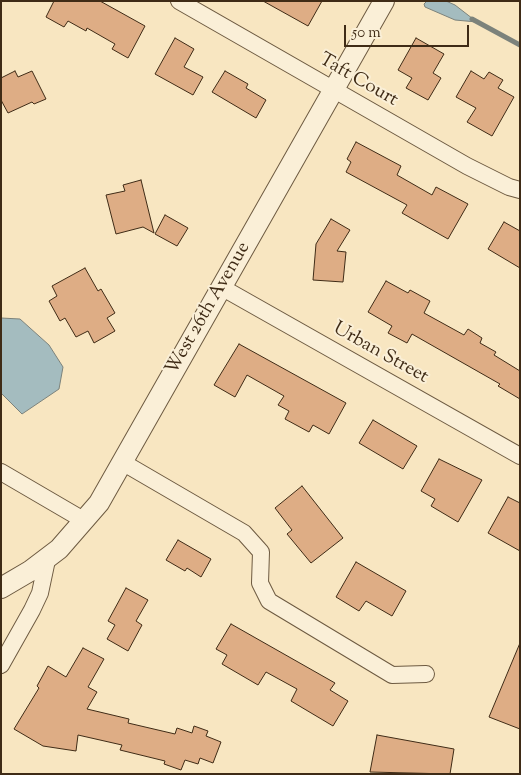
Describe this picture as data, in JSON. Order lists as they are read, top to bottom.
{
  "streets": {
    "street": ["Taft Court", "West 26th Avenue", "Urban Street"]
  },
  "crossings": [
    ["Taft Court", "West 26th Avenue"],
    ["West 26th Avenue", "Urban Street"]
  ],
  "scale_bar": "50 m"
}
